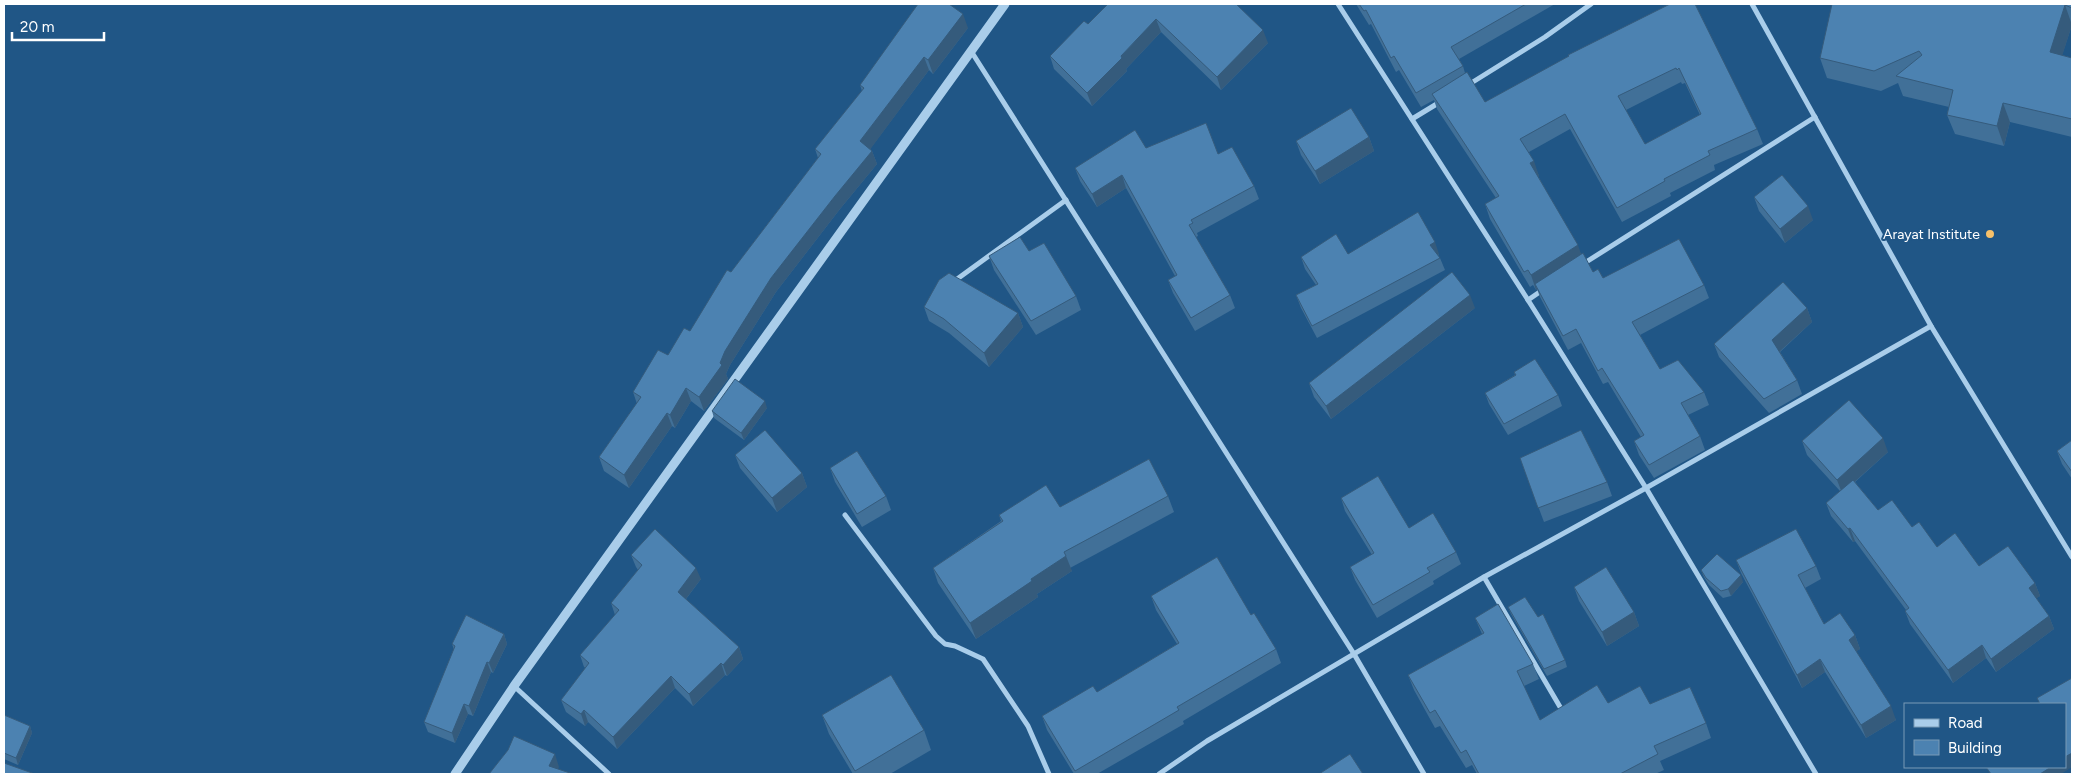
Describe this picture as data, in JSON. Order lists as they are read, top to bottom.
{
  "places": ["Arayat Institute"],
  "legend": ["Road", "Building"],
  "scale_bar": "20 m"
}
